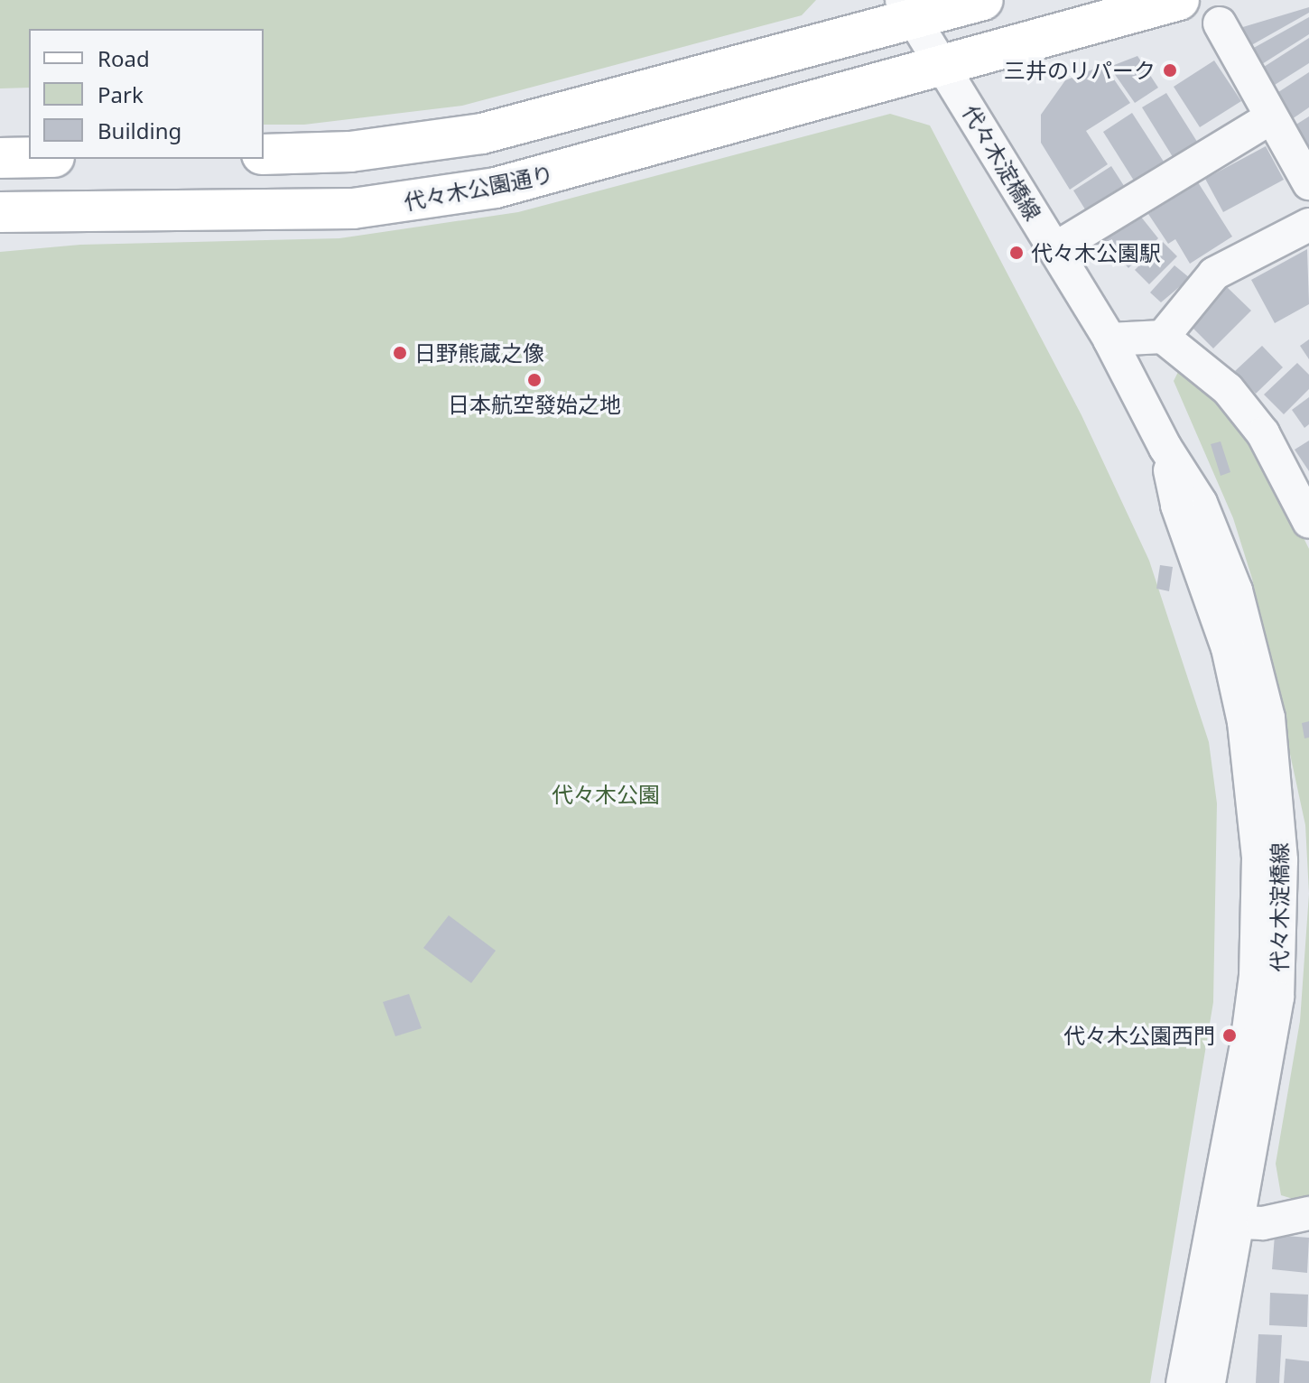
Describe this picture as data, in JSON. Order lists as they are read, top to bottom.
{
  "streets": {
    "main road": ["代々木公園通り"],
    "street": ["代々木淀橋線"]
  },
  "crossings": [
    ["代々木淀橋線", "代々木公園通り"]
  ],
  "parks": ["代々木公園"],
  "places": [
    "三井のリパーク",
    "代々木公園駅",
    "日野熊蔵之像",
    "日本航空發始之地",
    "代々木公園西門"
  ],
  "legend": ["Road", "Park", "Building"]
}
